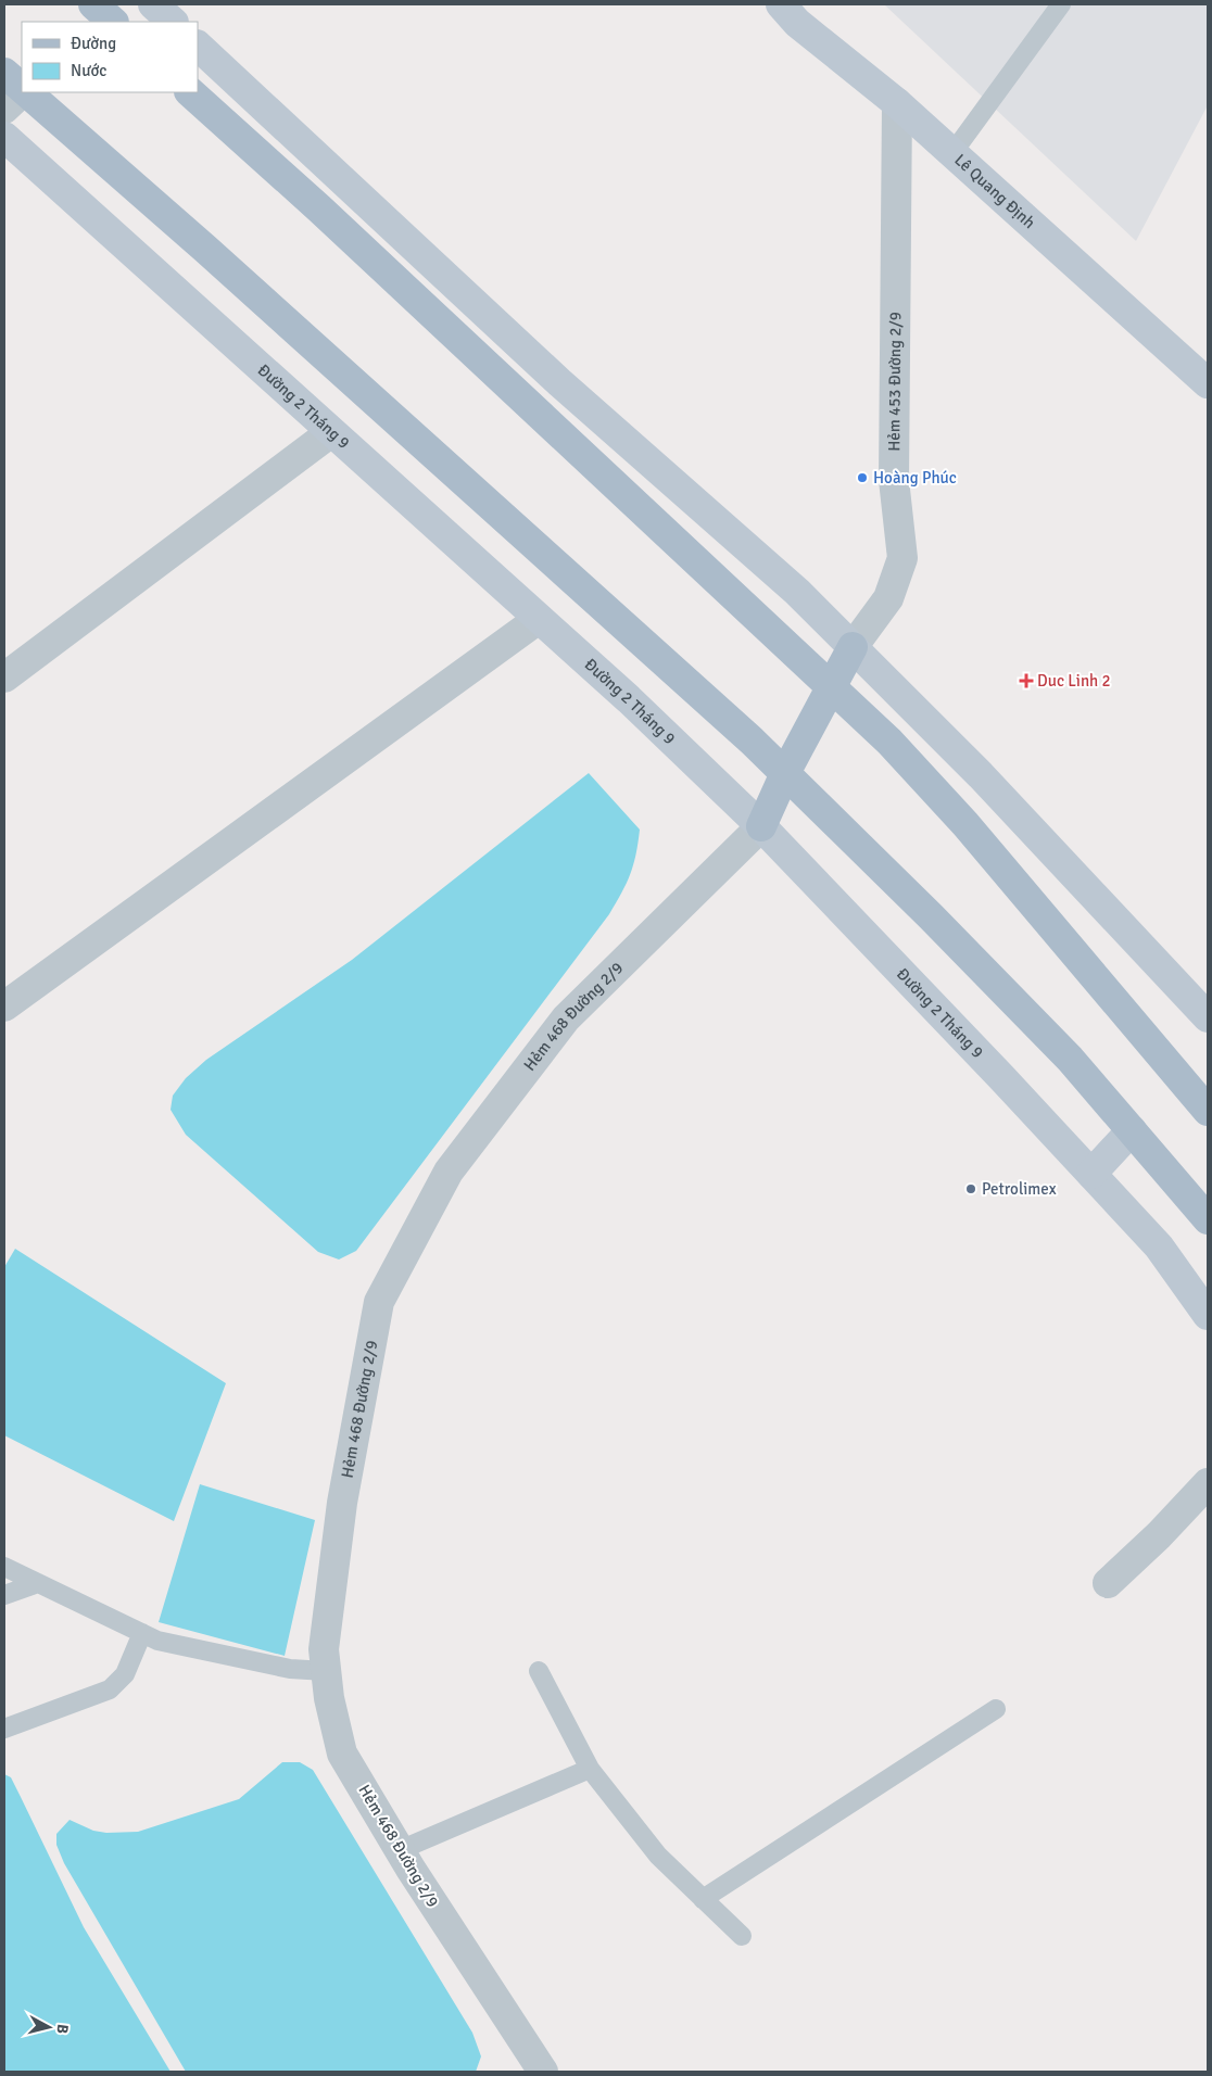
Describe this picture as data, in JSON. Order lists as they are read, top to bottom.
{
  "streets": {
    "main road": ["Lê Quang Định", "Đường 2 Tháng 9"],
    "street": ["Hẻm 453 Đường 2/9", "Hẻm 468 Đường 2/9"]
  },
  "crossings": [
    ["Lê Quang Định", "Hẻm 453 Đường 2/9"],
    ["Đường 2 Tháng 9", "Hẻm 468 Đường 2/9"]
  ],
  "places": {
    "other": ["Hoàng Phúc", "Petrolimex"],
    "health": ["Duc Linh 2"]
  },
  "legend": ["Đường", "Nước"],
  "north": "right"
}
